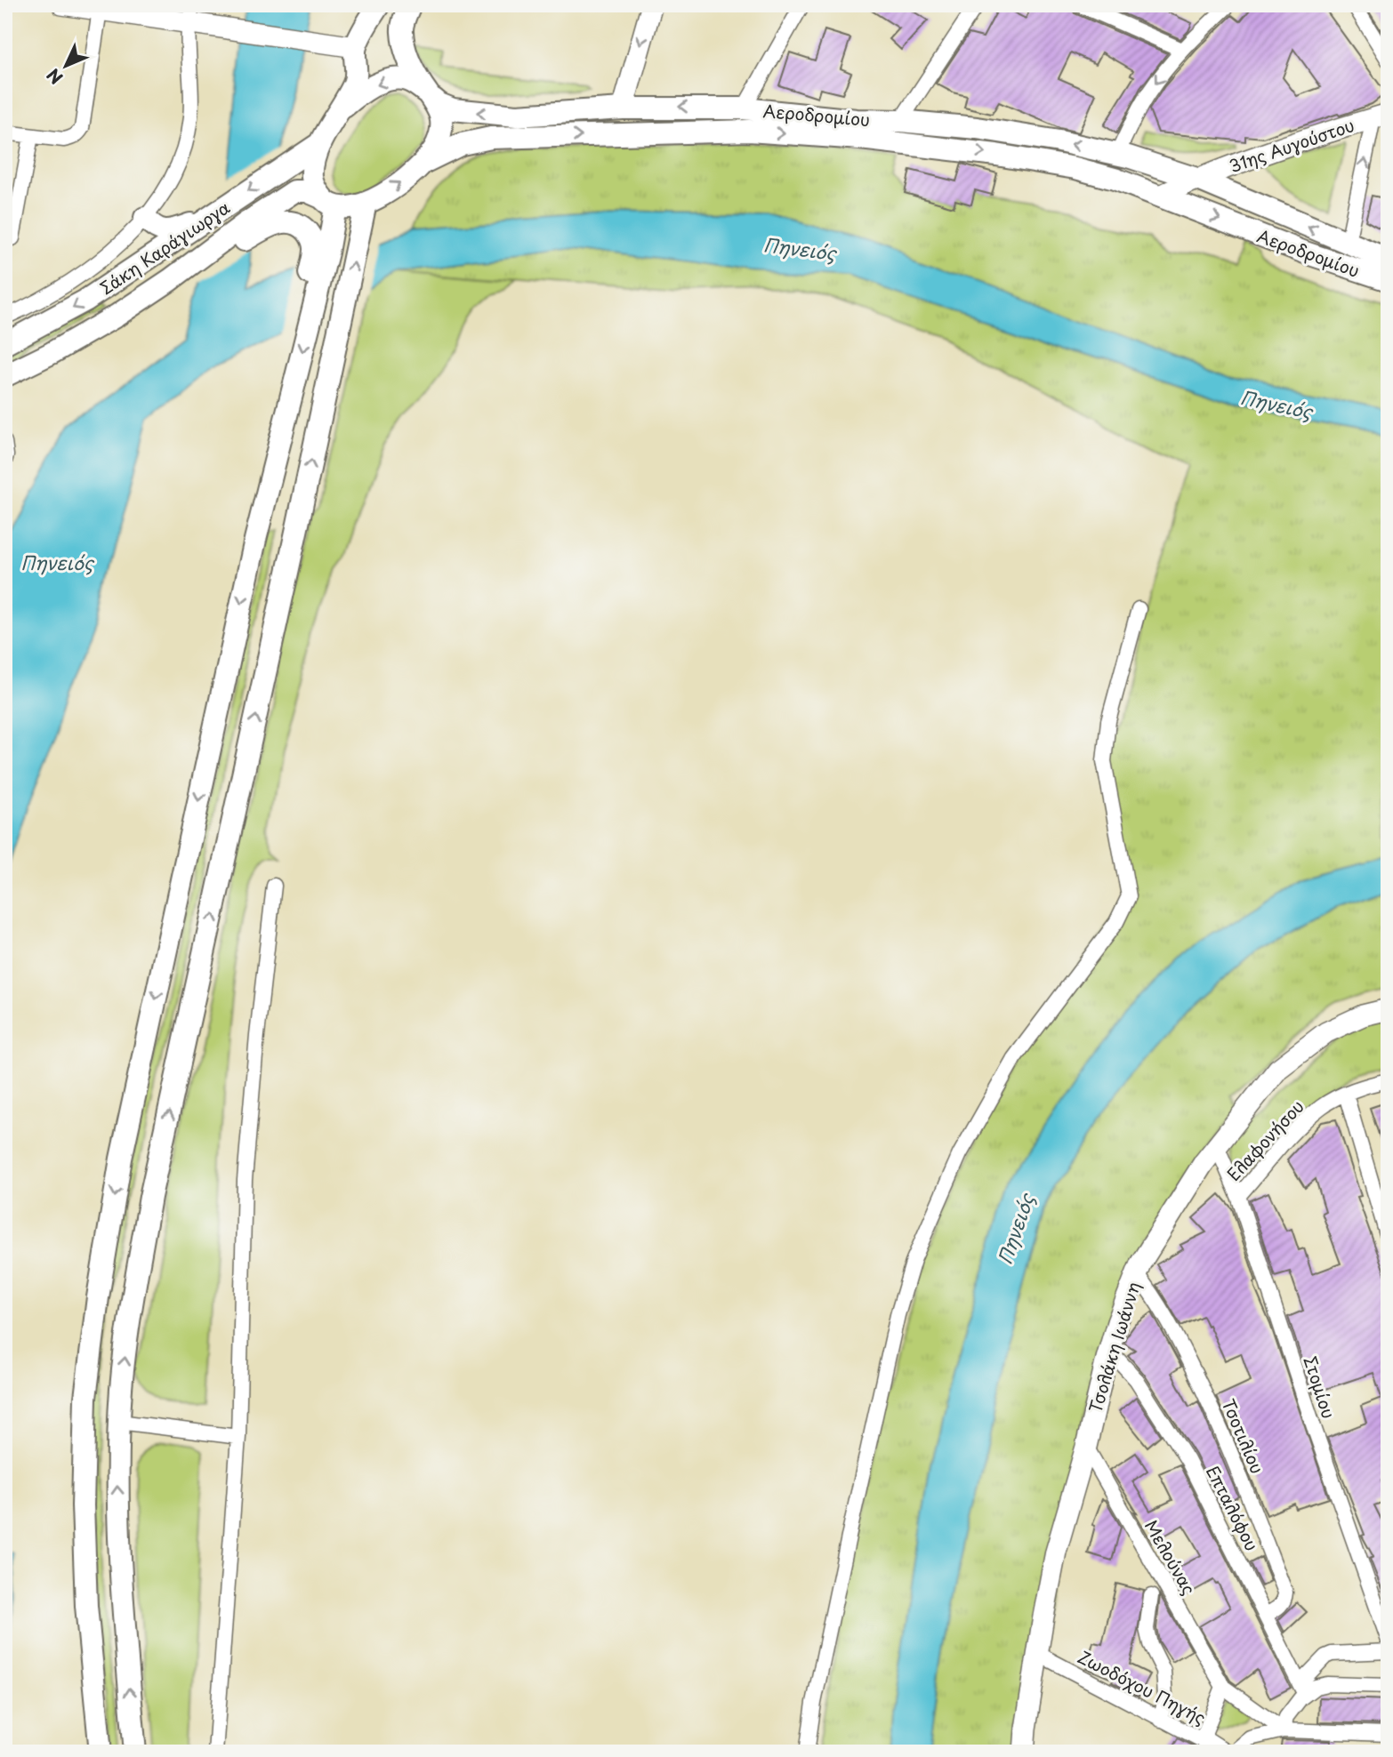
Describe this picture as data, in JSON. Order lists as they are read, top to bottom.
{
  "streets": {
    "main road": ["Αεροδρομίου", "Σάκη Καράγιωργα"],
    "street": [
      "31ης Αυγούστου",
      "Ελαφονήσου",
      "Τσολάκη Ιωάννη",
      "Στομίου",
      "Τσοτιλίου",
      "Επταλόφου",
      "Μελούνας",
      "Ζωοδόχου Πηγής"
    ]
  },
  "crossings": [
    ["Αεροδρομίου", "31ης Αυγούστου"],
    ["Αεροδρομίου", "Σάκη Καράγιωργα"],
    ["Ελαφονήσου", "Στομίου"],
    ["Τσολάκη Ιωάννη", "Στομίου"],
    ["Τσολάκη Ιωάννη", "Τσοτιλίου"],
    ["Τσολάκη Ιωάννη", "Επταλόφου"],
    ["Τσολάκη Ιωάννη", "Μελούνας"],
    ["Τσολάκη Ιωάννη", "Ζωοδόχου Πηγής"],
    ["Τσοτιλίου", "Επταλόφου"],
    ["Μελούνας", "Ζωοδόχου Πηγής"]
  ],
  "water": ["Πηνειός"],
  "north": "bottom left"
}
